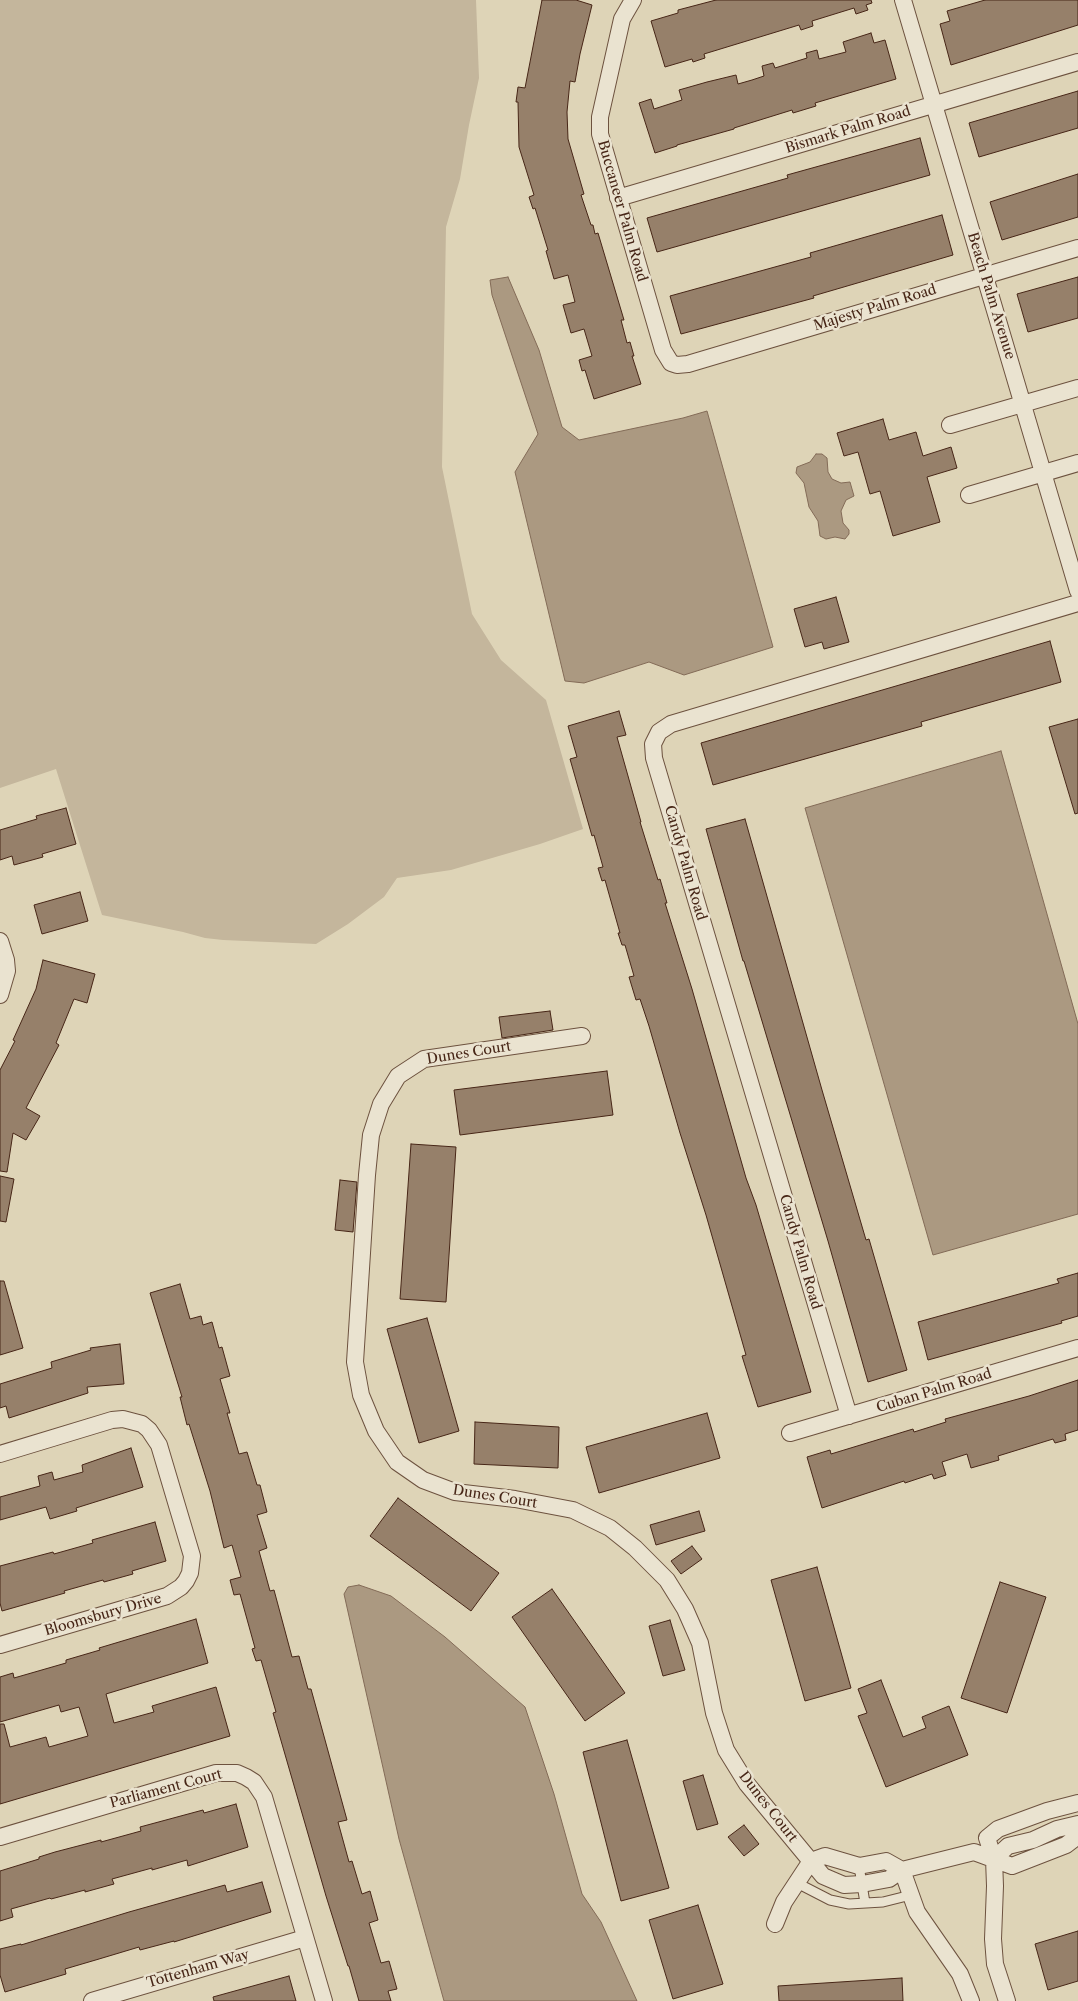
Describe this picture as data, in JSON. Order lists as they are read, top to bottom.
{
  "streets": {
    "street": [
      "Bismark Palm Road",
      "Buccaneer Palm Road",
      "Beach Palm Avenue",
      "Majesty Palm Road",
      "Candy Palm Road",
      "Dunes Court",
      "Cuban Palm Road",
      "Bloomsbury Drive",
      "Parliament Court",
      "Tottenham Way"
    ]
  },
  "crossings": [
    ["Bismark Palm Road", "Buccaneer Palm Road"],
    ["Bismark Palm Road", "Beach Palm Avenue"],
    ["Buccaneer Palm Road", "Majesty Palm Road"],
    ["Beach Palm Avenue", "Majesty Palm Road"],
    ["Candy Palm Road", "Cuban Palm Road"],
    ["Parliament Court", "Tottenham Way"]
  ]
}
